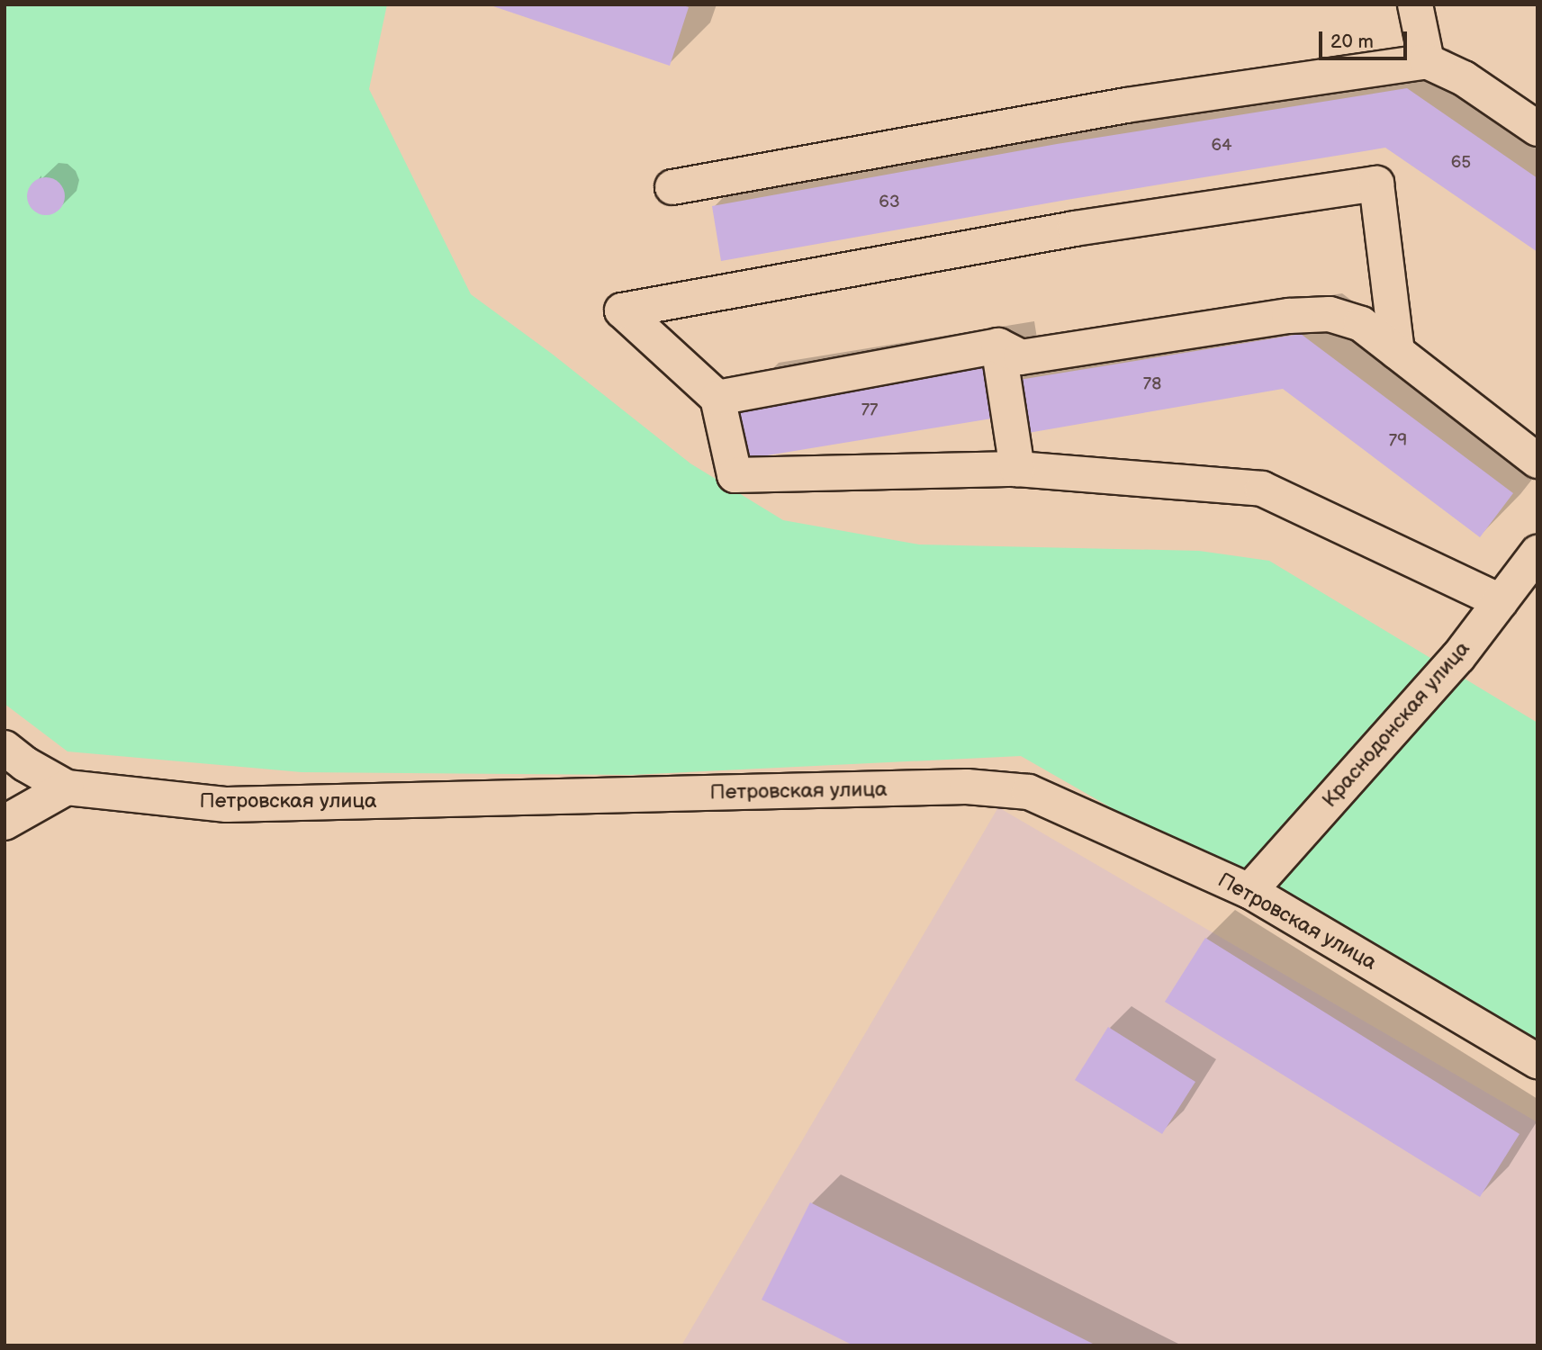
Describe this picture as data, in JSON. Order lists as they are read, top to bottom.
{
  "streets": {
    "street": ["Краснодонская улица", "Петровская улица"]
  },
  "crossings": [
    ["Краснодонская улица", "Петровская улица"]
  ],
  "house_numbers": [
    "64",
    "65",
    "63",
    "78",
    "77",
    "79"
  ],
  "scale_bar": "20 m"
}
